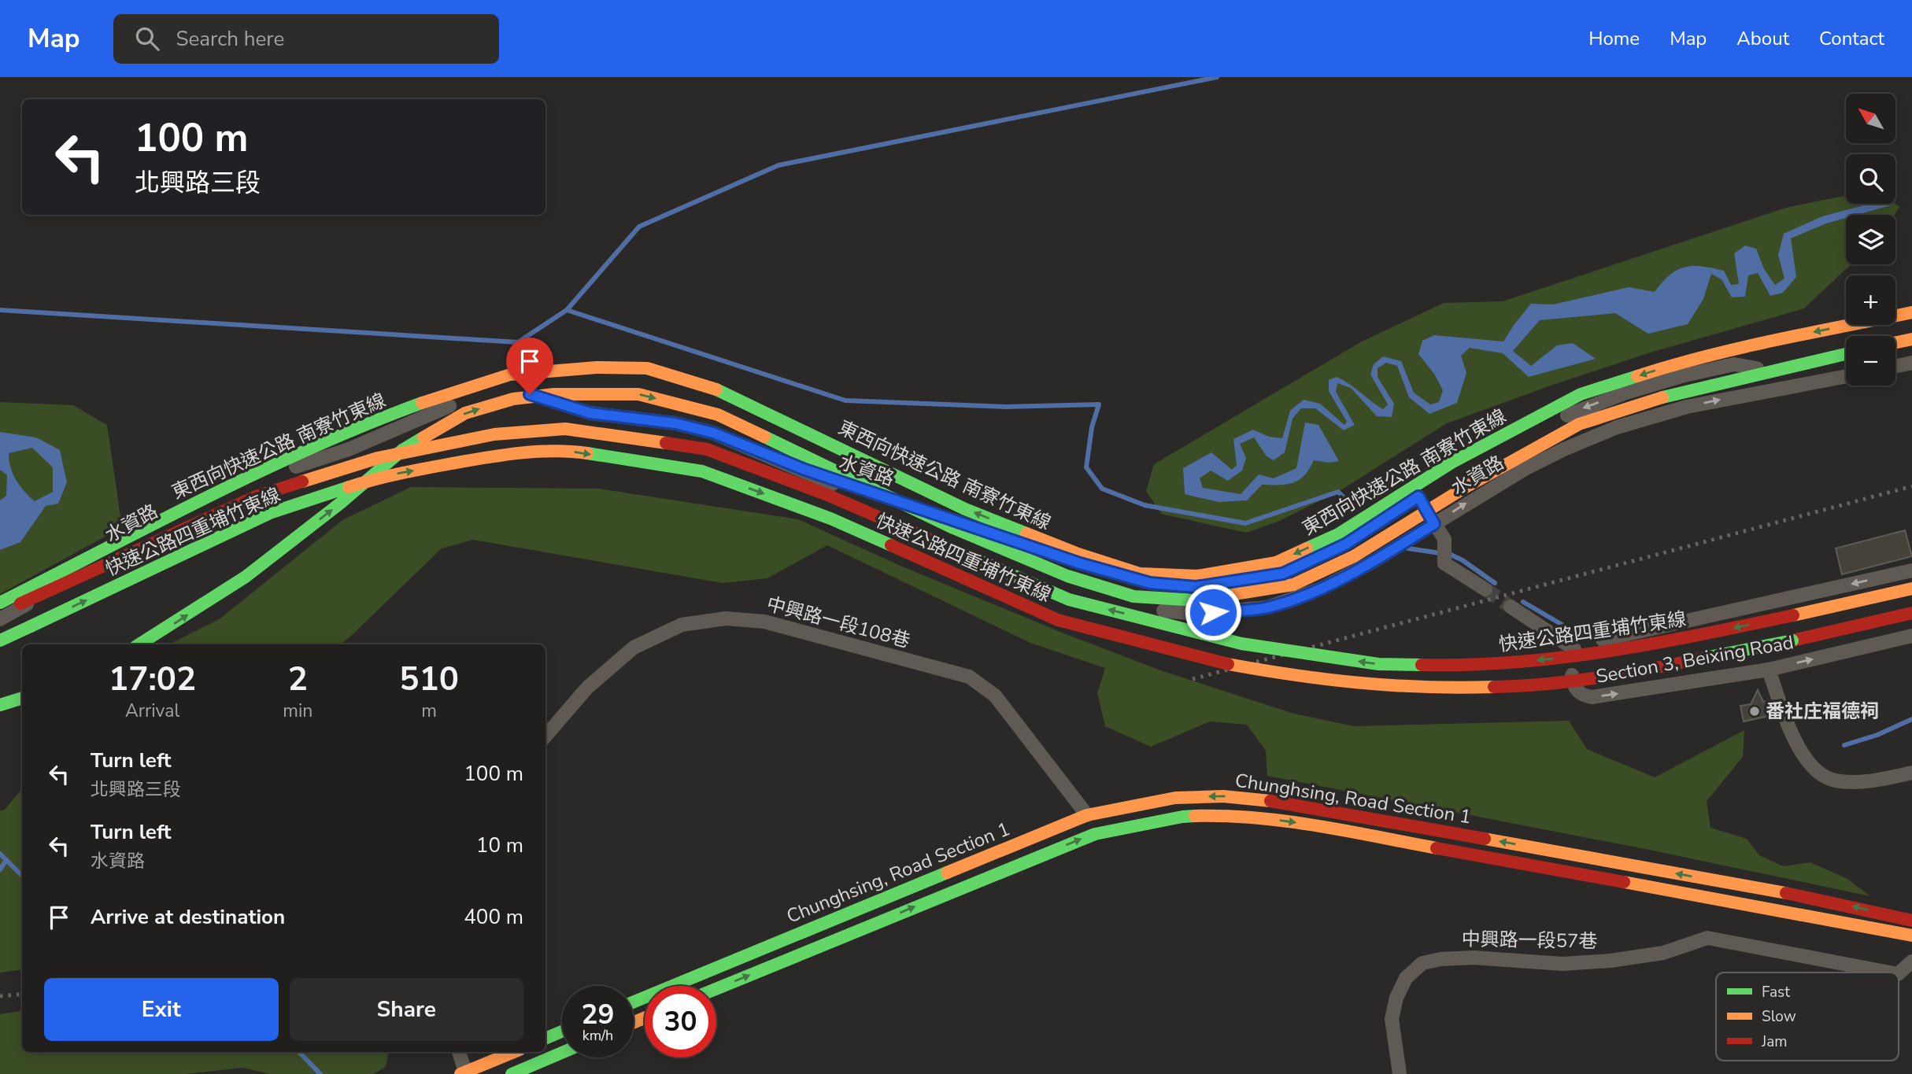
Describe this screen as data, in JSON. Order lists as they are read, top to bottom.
{
  "streets": {
    "main road": ["東西向快速公路 南寮竹東線", "快速公路四重埔竹東線", "Chunghsing, Road Section 1"],
    "street": [
      "水資路",
      "中興路一段108巷",
      "Section 3, Beixing Road",
      "中興路一段57巷"
    ]
  },
  "crossings": [
    ["中興路一段108巷", "Chunghsing, Road Section 1"]
  ],
  "places": ["番社庄福德祠"],
  "legend": ["Fast", "Slow", "Jam"],
  "north": "top left",
  "page": {
    "header": "Map",
    "search": "Search here",
    "nav": [
      "Home",
      "Map",
      "About",
      "Contact"
    ],
    "map_buttons": ["+", "−"],
    "turn": ["100 m", "北興路三段"],
    "eta": [
      "17:02",
      "Arrival",
      "2",
      "min",
      "510",
      "m"
    ],
    "list": [
      {
        "name": "Turn left",
        "note": "北興路三段",
        "value": "100 m"
      },
      {
        "name": "Turn left",
        "note": "水資路",
        "value": "10 m"
      },
      {
        "name": "Arrive at destination",
        "value": "400 m"
      }
    ],
    "buttons": ["Exit", "Share"],
    "speed": "29 km/h",
    "limit": "30"
  }
}
